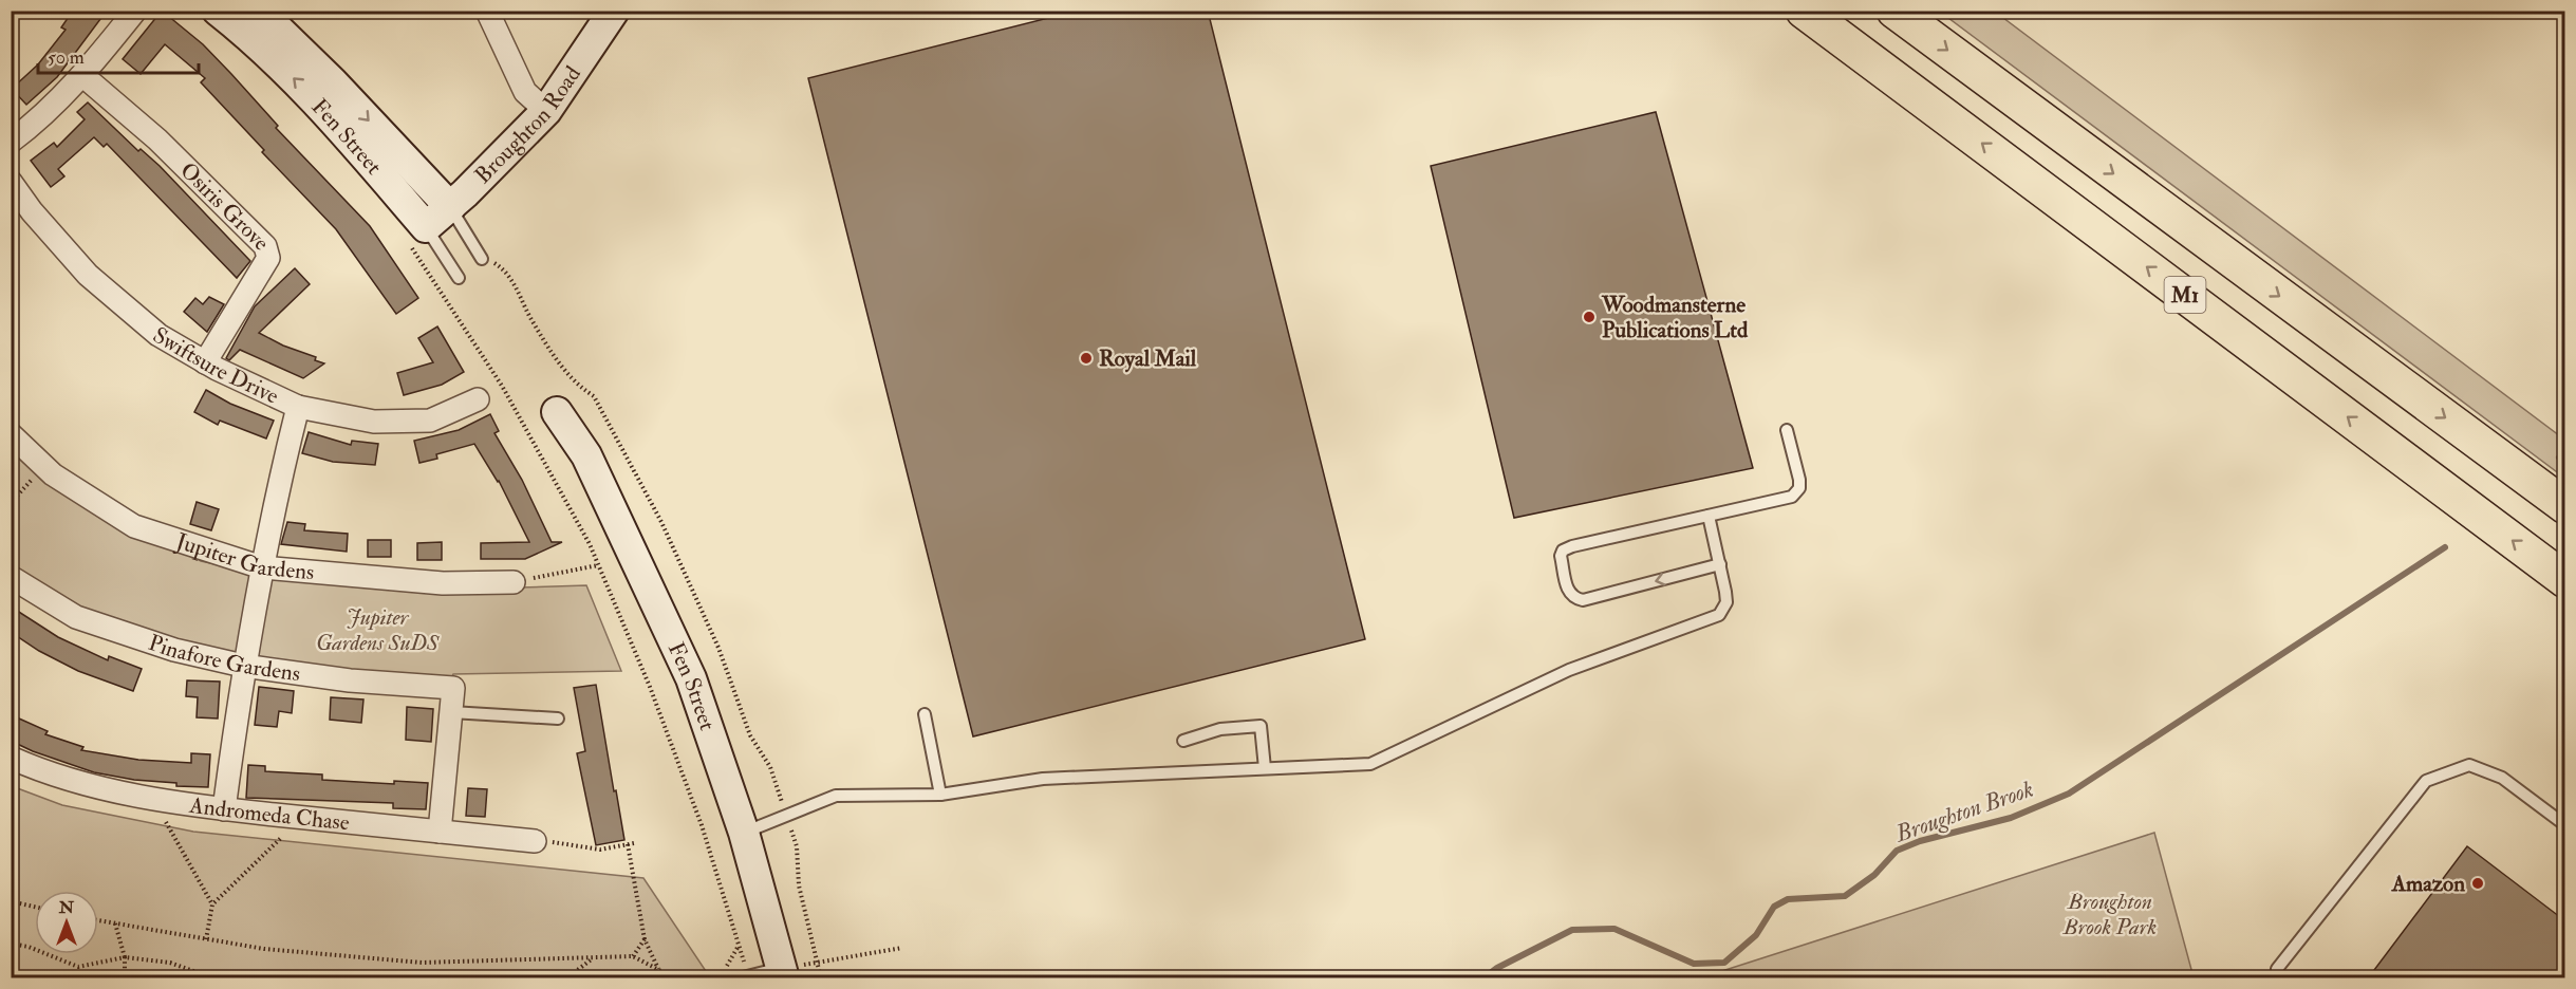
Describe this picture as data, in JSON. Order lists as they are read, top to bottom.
{
  "streets": {
    "highway": ["M1"],
    "street": [
      "Broughton Road",
      "Fen Street",
      "Osiris Grove",
      "Swiftsure Drive",
      "Jupiter Gardens",
      "Pinafore Gardens",
      "Andromeda Chase"
    ]
  },
  "crossings": [
    ["Broughton Road", "Fen Street"],
    ["Osiris Grove", "Swiftsure Drive"]
  ],
  "water": ["Broughton Brook"],
  "parks": ["Jupiter Gardens SuDS", "Broughton Brook Park"],
  "places": ["Woodmansterne Publications Ltd", "Royal Mail", "Amazon"],
  "scale_bar": "50 m",
  "north": "top"
}
